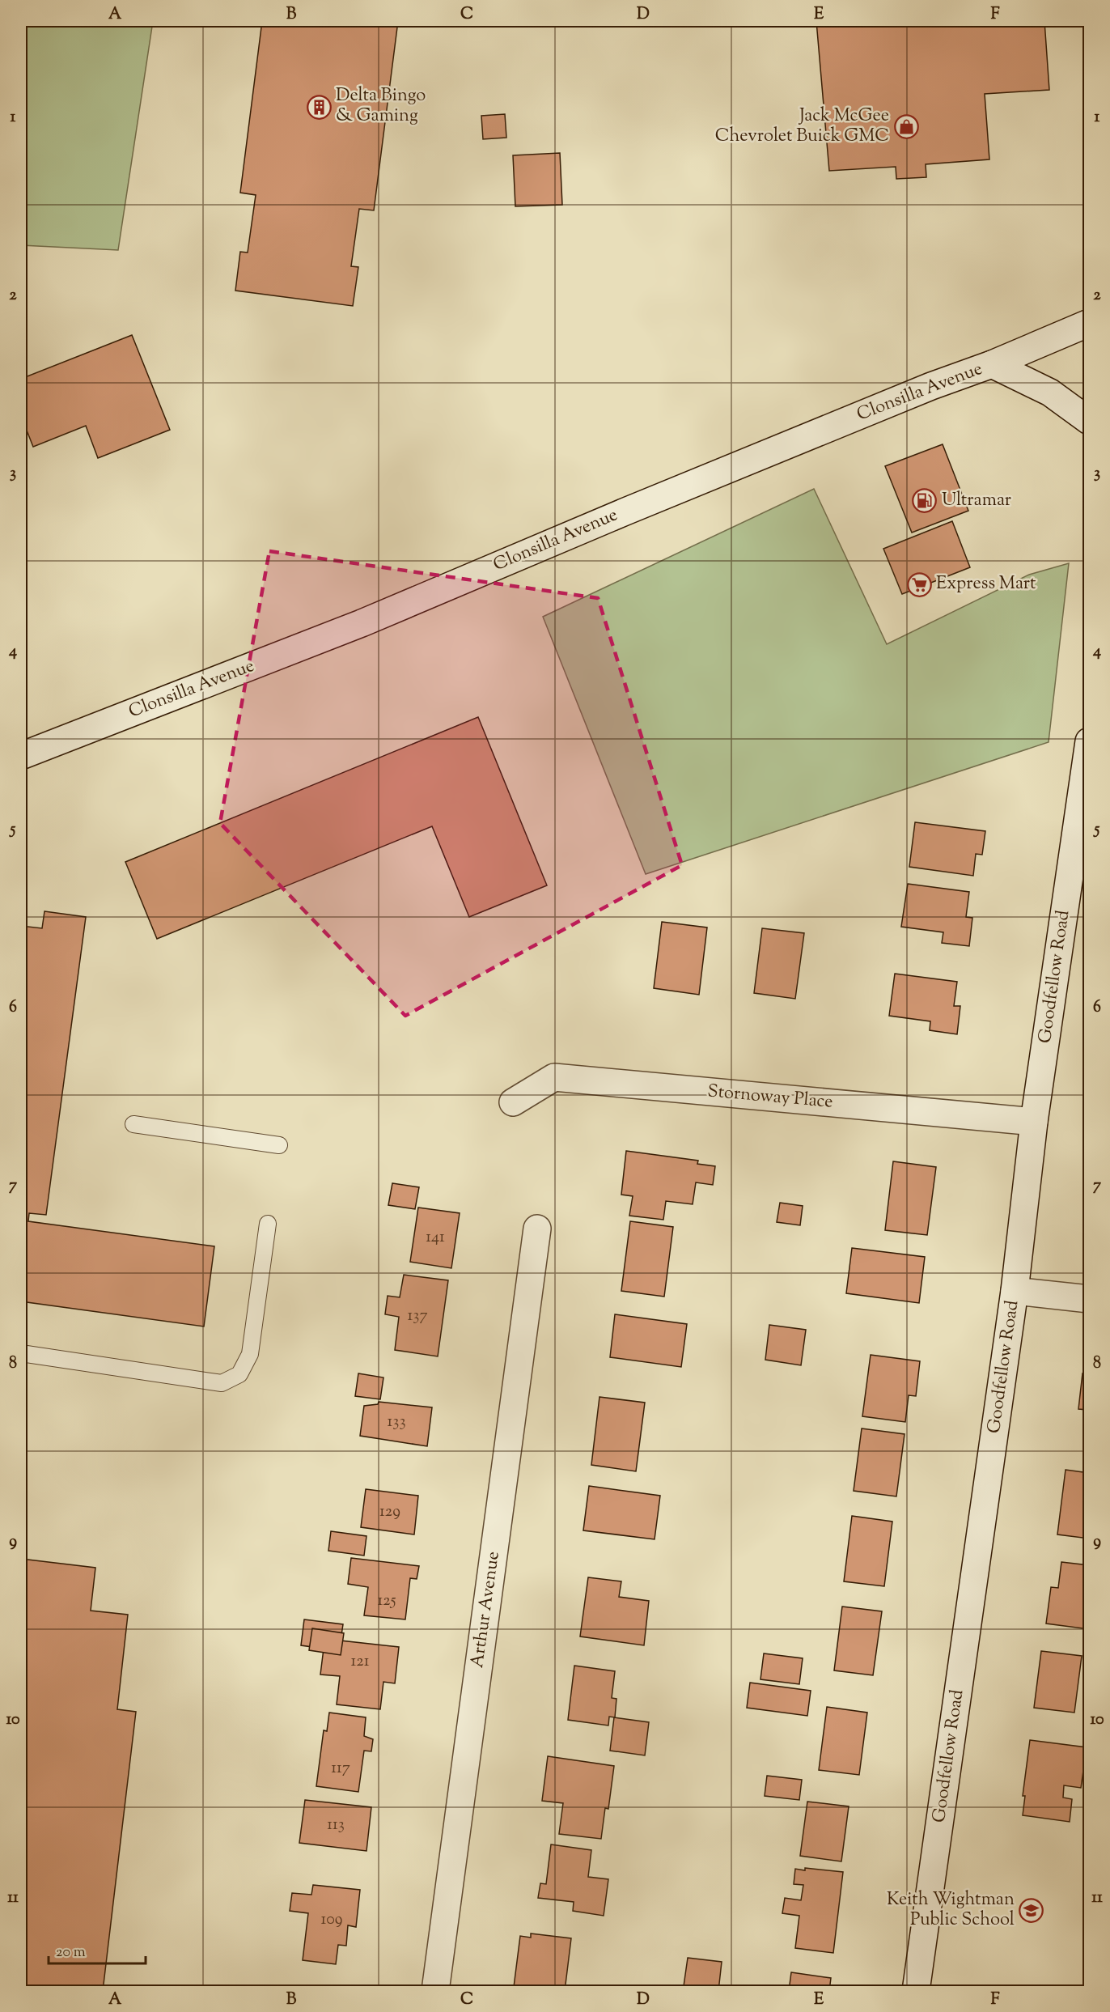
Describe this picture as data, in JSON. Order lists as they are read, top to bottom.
{
  "streets": {
    "street": [
      "Clonsilla Avenue",
      "Goodfellow Road",
      "Stornoway Place",
      "Arthur Avenue"
    ]
  },
  "crossings": [
    ["Goodfellow Road", "Stornoway Place"]
  ],
  "places": {
    "building": ["Delta Bingo & Gaming"],
    "shop": ["Jack McGee Chevrolet Buick GMC"],
    "fuel station": ["Ultramar"],
    "supermarket": ["Express Mart"],
    "school or university": ["Keith Wightman Public School"]
  },
  "house_numbers": [
    "141",
    "137",
    "133",
    "129",
    "125",
    "121",
    "117",
    "113",
    "109"
  ],
  "scale_bar": "20 m",
  "grid": {
    "columns": [
      "A",
      "B",
      "C",
      "D",
      "E",
      "F"
    ],
    "rows": [
      "1",
      "2",
      "3",
      "4",
      "5",
      "6",
      "7",
      "8",
      "9",
      "10",
      "11"
    ]
  }
}
